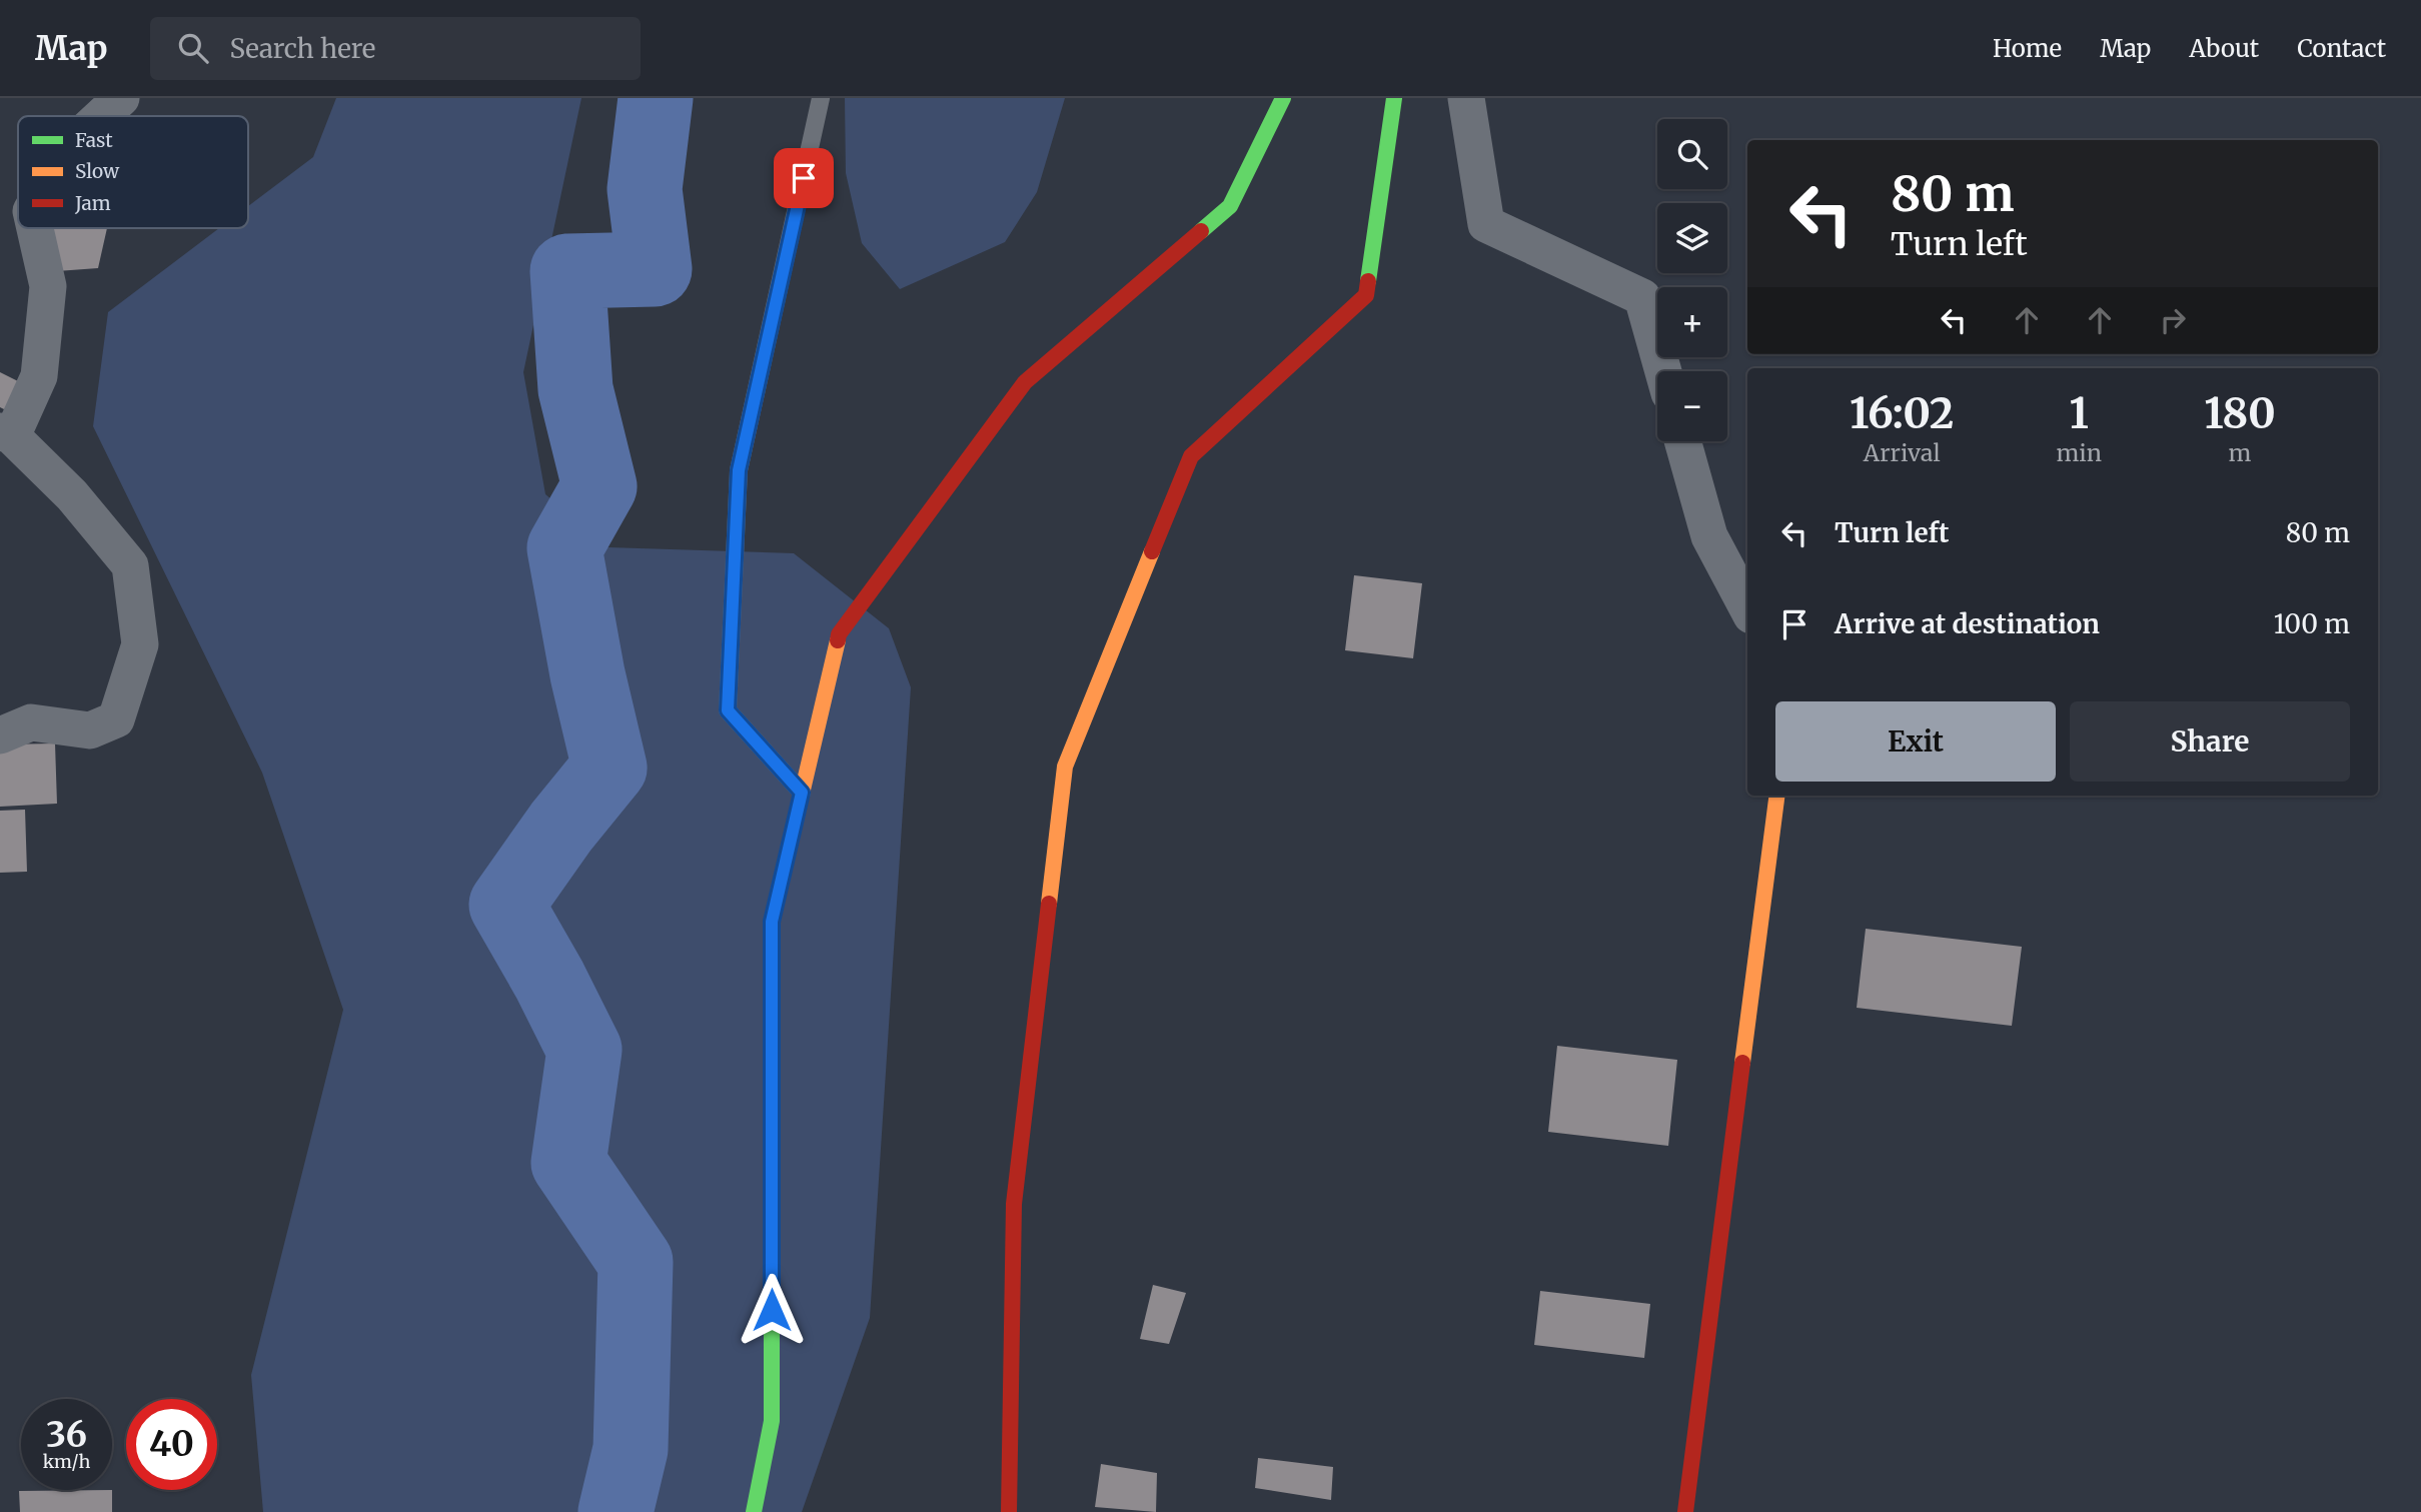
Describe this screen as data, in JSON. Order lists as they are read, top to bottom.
{
  "legend": ["Fast", "Slow", "Jam"],
  "page": {
    "header": "Map",
    "search": "Search here",
    "nav": [
      "Home",
      "Map",
      "About",
      "Contact"
    ],
    "map_buttons": ["+", "−"],
    "turn": ["80 m", "Turn left"],
    "eta": [
      "16:02",
      "Arrival",
      "1",
      "min",
      "180",
      "m"
    ],
    "list": [
      {
        "name": "Turn left",
        "value": "80 m"
      },
      {
        "name": "Arrive at destination",
        "value": "100 m"
      }
    ],
    "buttons": ["Exit", "Share"],
    "speed": "36 km/h",
    "limit": "40"
  }
}
